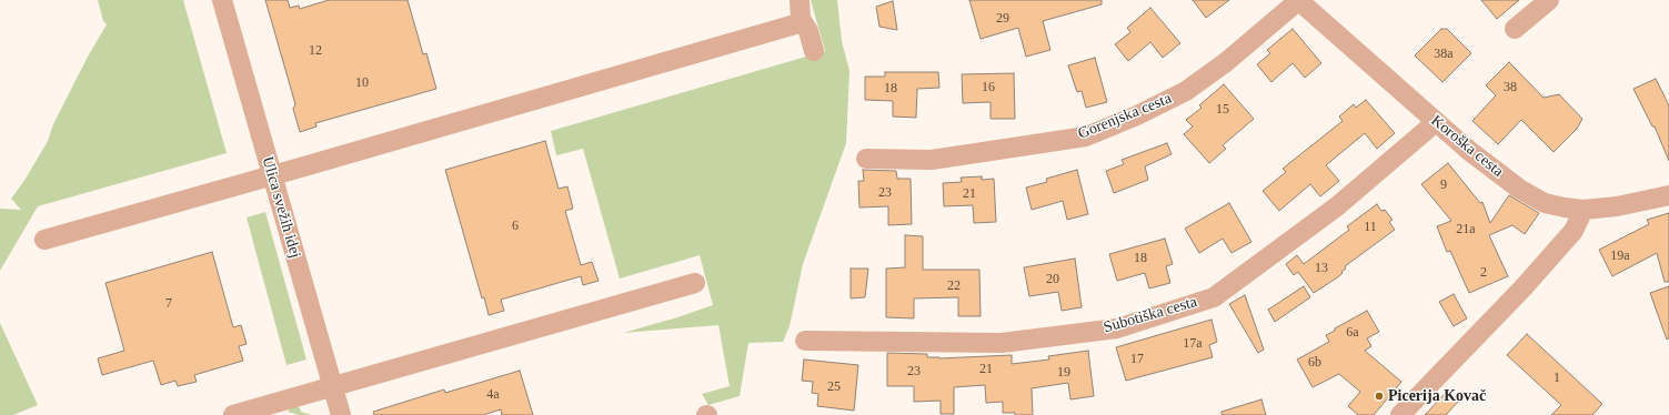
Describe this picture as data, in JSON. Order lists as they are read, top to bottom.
{
  "streets": {
    "street": [
      "Gorenjska cesta",
      "Koroška cesta",
      "Ulica svežih idej",
      "Subotiška cesta"
    ]
  },
  "crossings": [
    ["Gorenjska cesta", "Koroška cesta"],
    ["Koroška cesta", "Subotiška cesta"]
  ],
  "places": ["Picerija Kovač"],
  "house_numbers": [
    "29",
    "12",
    "38a",
    "10",
    "16",
    "38",
    "18",
    "15",
    "9",
    "23",
    "21",
    "6",
    "11",
    "21a",
    "19a",
    "18",
    "13",
    "2",
    "20",
    "22",
    "7",
    "6a",
    "17a",
    "17",
    "6b",
    "21",
    "23",
    "19",
    "1",
    "25",
    "4a"
  ]
}
